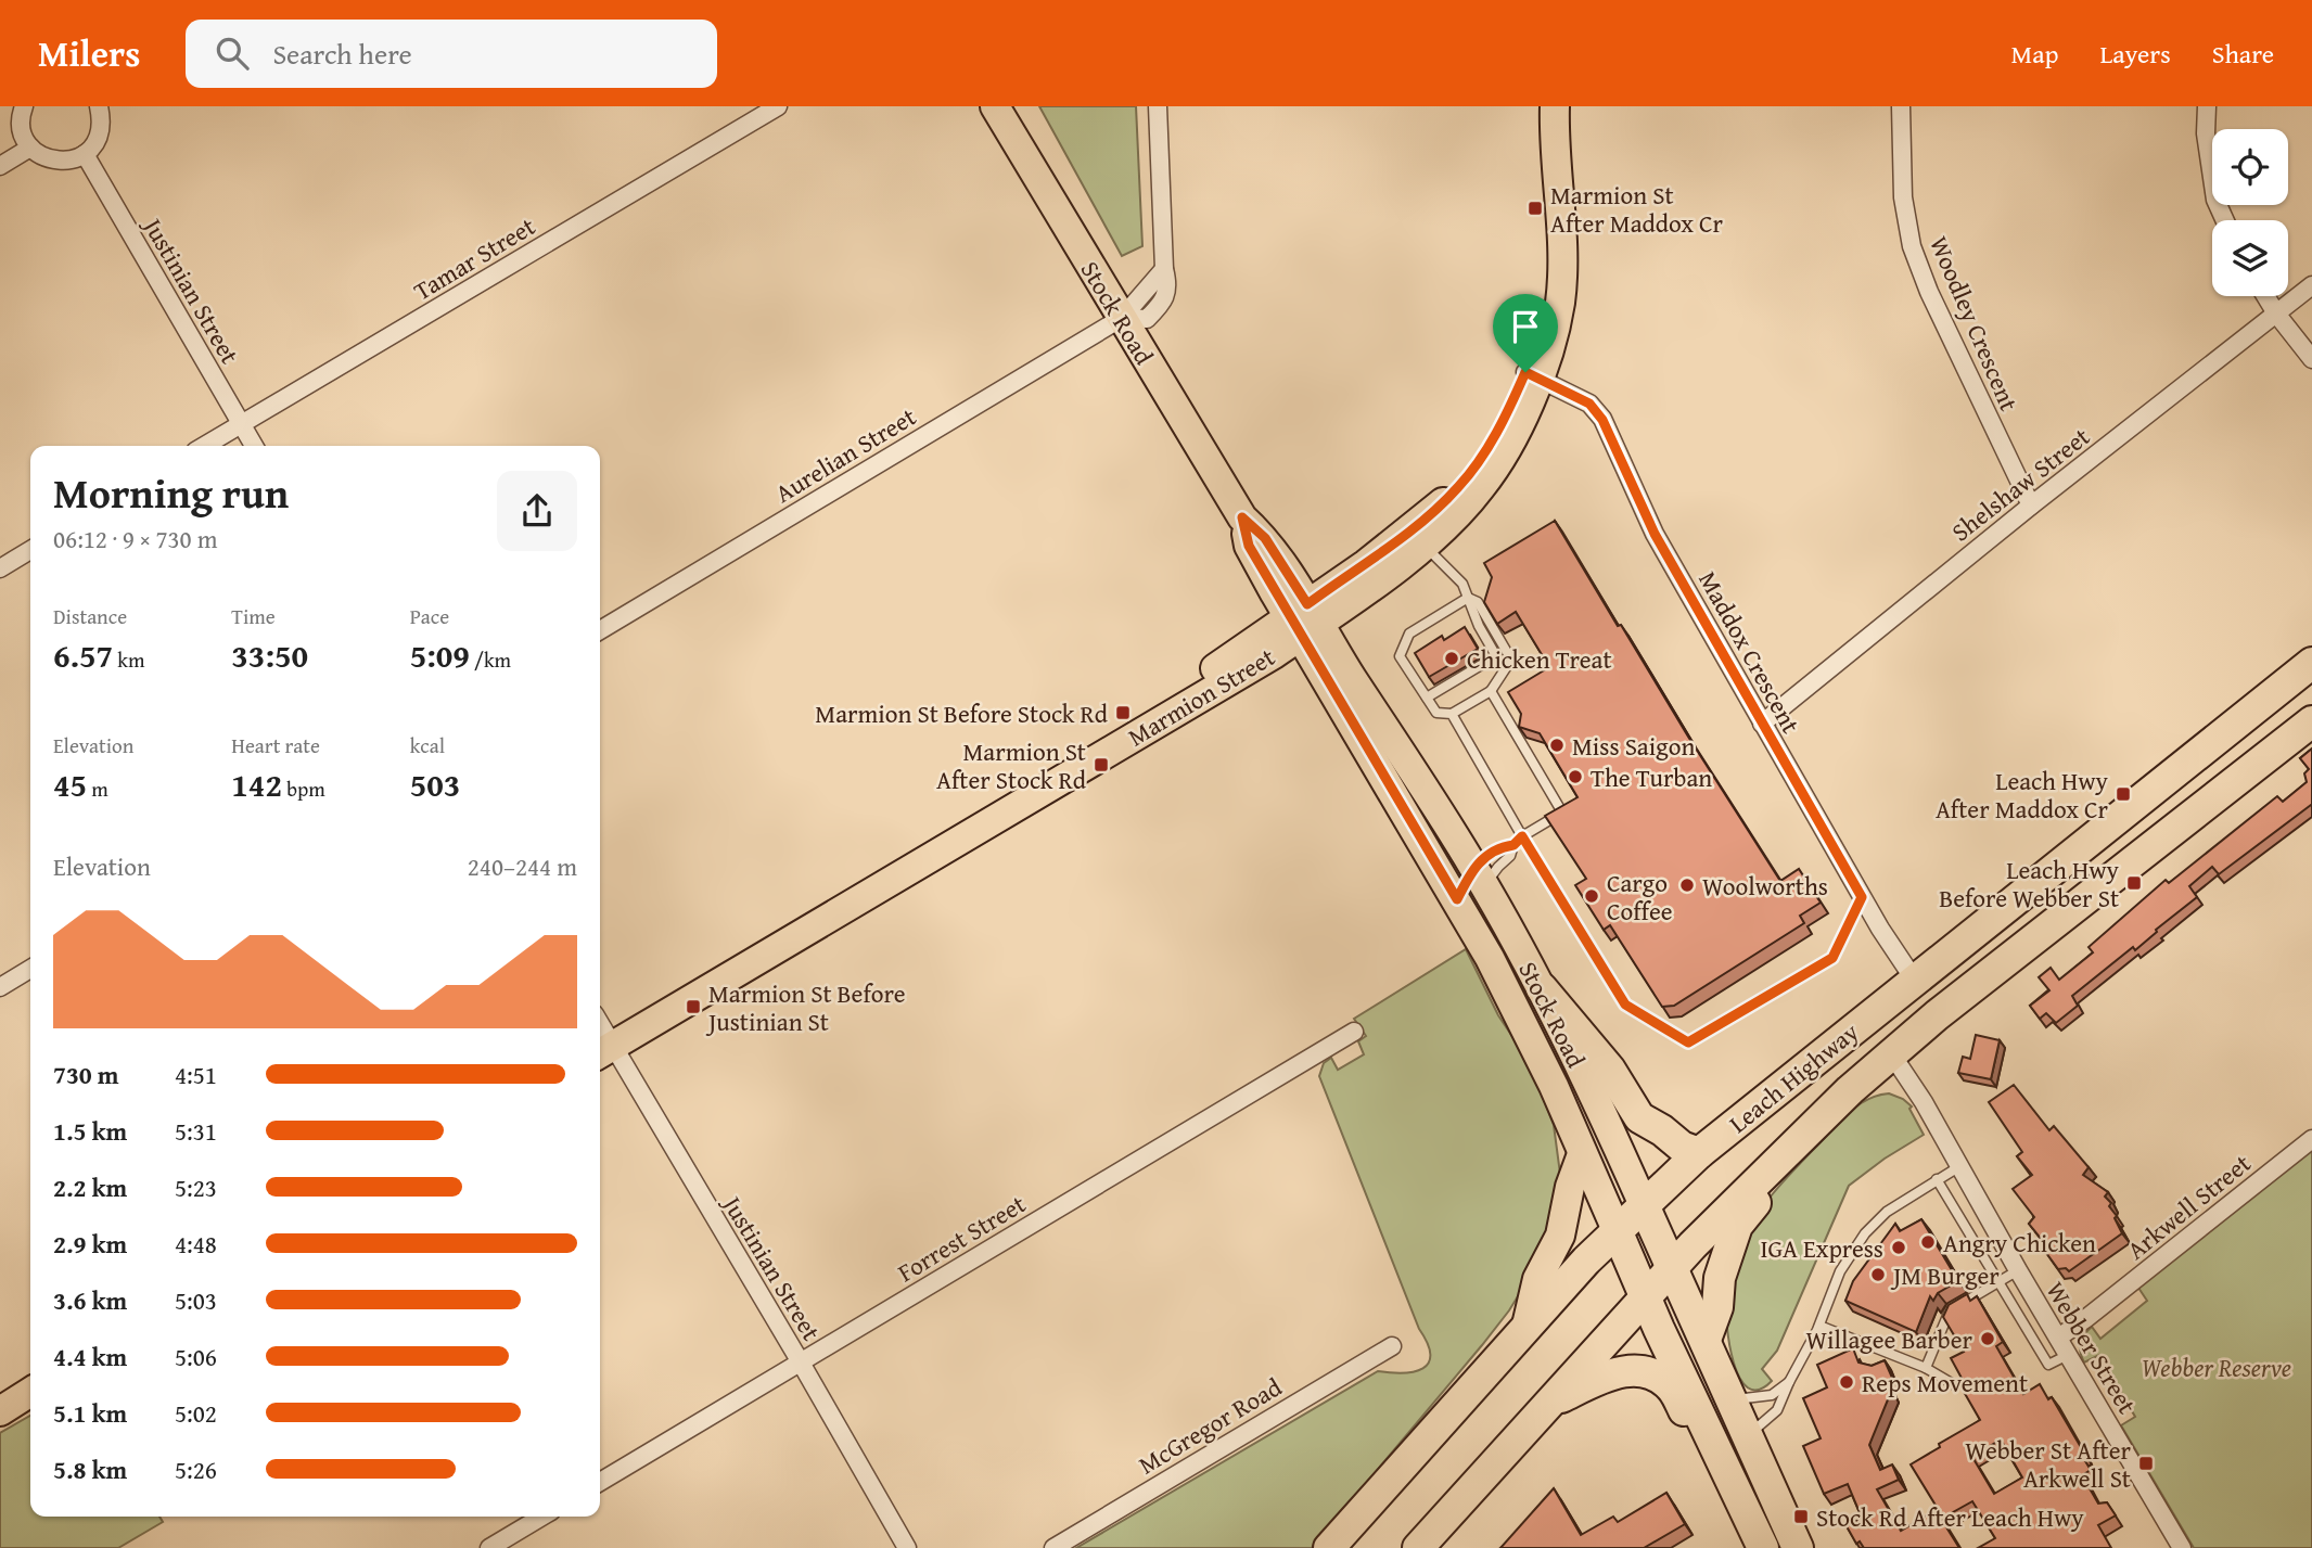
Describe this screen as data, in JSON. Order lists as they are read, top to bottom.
{
  "streets": {
    "highway": ["Stock Road", "Leach Highway"],
    "main road": ["Marmion Street"],
    "street": [
      "Tamar Street",
      "Justinian Street",
      "Woodley Crescent",
      "Aurelian Street",
      "Shelshaw Street",
      "Maddox Crescent",
      "Arkwell Street",
      "Forrest Street",
      "Webber Street",
      "McGregor Road"
    ]
  },
  "crossings": [
    ["Tamar Street", "Justinian Street"],
    ["Justinian Street", "Marmion Street"],
    ["Justinian Street", "Forrest Street"],
    ["Stock Road", "Aurelian Street"],
    ["Stock Road", "Marmion Street"],
    ["Stock Road", "Leach Highway"],
    ["Woodley Crescent", "Shelshaw Street"],
    ["Shelshaw Street", "Maddox Crescent"],
    ["Maddox Crescent", "Marmion Street"],
    ["Maddox Crescent", "Leach Highway"],
    ["Leach Highway", "Webber Street"],
    ["Arkwell Street", "Webber Street"]
  ],
  "parks": ["Webber Reserve"],
  "places": {
    "transit": [
      "Marmion St After Maddox Cr",
      "Marmion St Before Stock Rd",
      "Marmion St After Stock Rd",
      "Leach Hwy After Maddox Cr",
      "Leach Hwy Before Webber St",
      "Marmion St Before Justinian St",
      "Webber St After Arkwell St",
      "Stock Rd After Leach Hwy"
    ],
    "other": [
      "Chicken Treat",
      "Miss Saigon",
      "The Turban",
      "Woolworths",
      "Cargo Coffee",
      "Angry Chicken",
      "IGA Express",
      "JM Burger",
      "Willagee Barber",
      "Reps Movement"
    ]
  },
  "page": {
    "header": "Milers",
    "search": "Search here",
    "nav": ["Map", "Layers", "Share"],
    "heading": ["Morning run", "06:12 · 9 × 730 m"],
    "stats": [
      ["Distance", "6.57 km"],
      ["Time", "33:50"],
      ["Pace", "5:09 /km"],
      ["Elevation", "45 m"],
      ["Heart rate", "142 bpm"],
      ["kcal", "503"]
    ],
    "chart": ["Elevation", "240–244 m"],
    "list": [
      {
        "name": "730 m",
        "note": "4:51"
      },
      {
        "name": "1.5 km",
        "note": "5:31"
      },
      {
        "name": "2.2 km",
        "note": "5:23"
      },
      {
        "name": "2.9 km",
        "note": "4:48"
      },
      {
        "name": "3.6 km",
        "note": "5:03"
      },
      {
        "name": "4.4 km",
        "note": "5:06"
      },
      {
        "name": "5.1 km",
        "note": "5:02"
      },
      {
        "name": "5.8 km",
        "note": "5:26"
      }
    ]
  }
}
